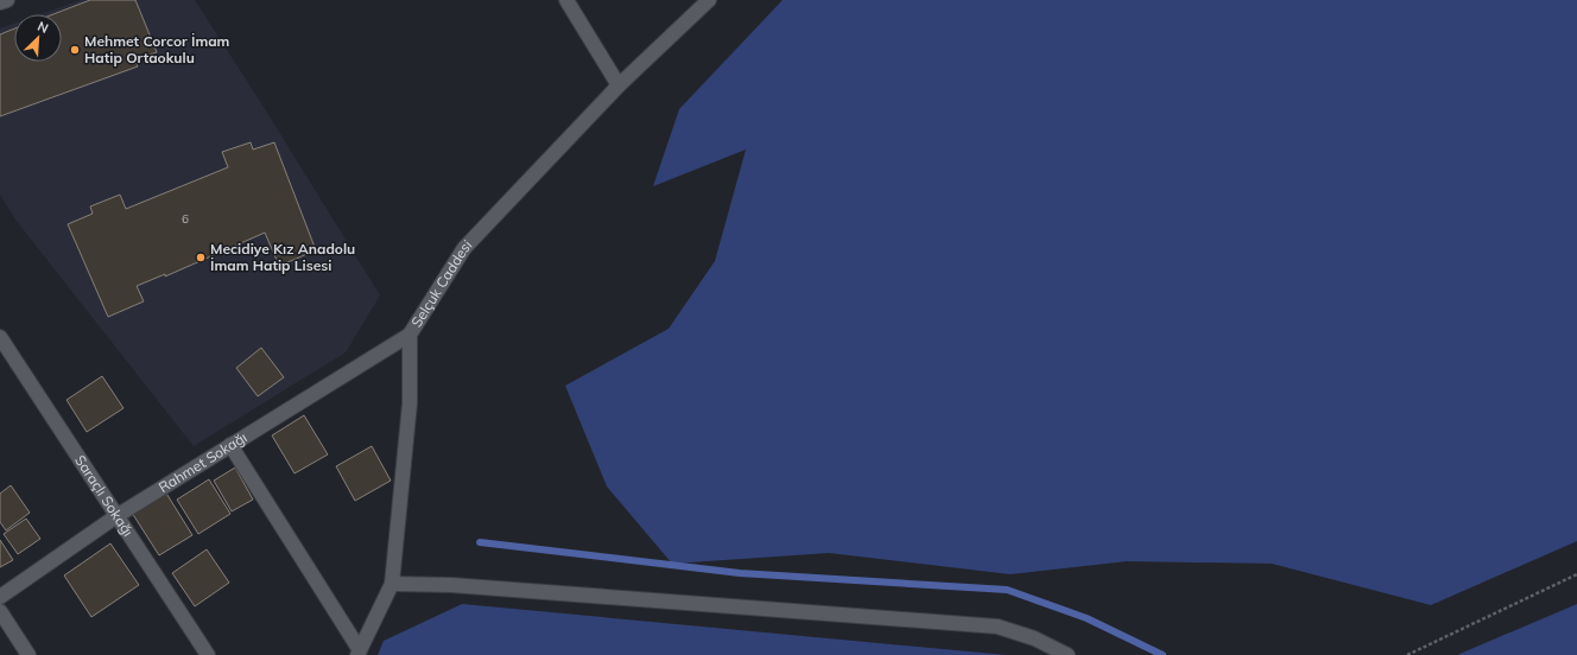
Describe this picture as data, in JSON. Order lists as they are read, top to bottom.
{
  "streets": {
    "street": ["Selçuk Caddesi", "Rahmet Sokağı", "Saraçlı Sokağı"]
  },
  "crossings": [
    ["Selçuk Caddesi", "Rahmet Sokağı"],
    ["Rahmet Sokağı", "Saraçlı Sokağı"]
  ],
  "places": ["Mehmet Corcor İmam Hatip Ortaokulu", "Mecidiye Kız Anadolu İmam Hatip Lisesi"],
  "house_numbers": ["6"],
  "north": "top right"
}
